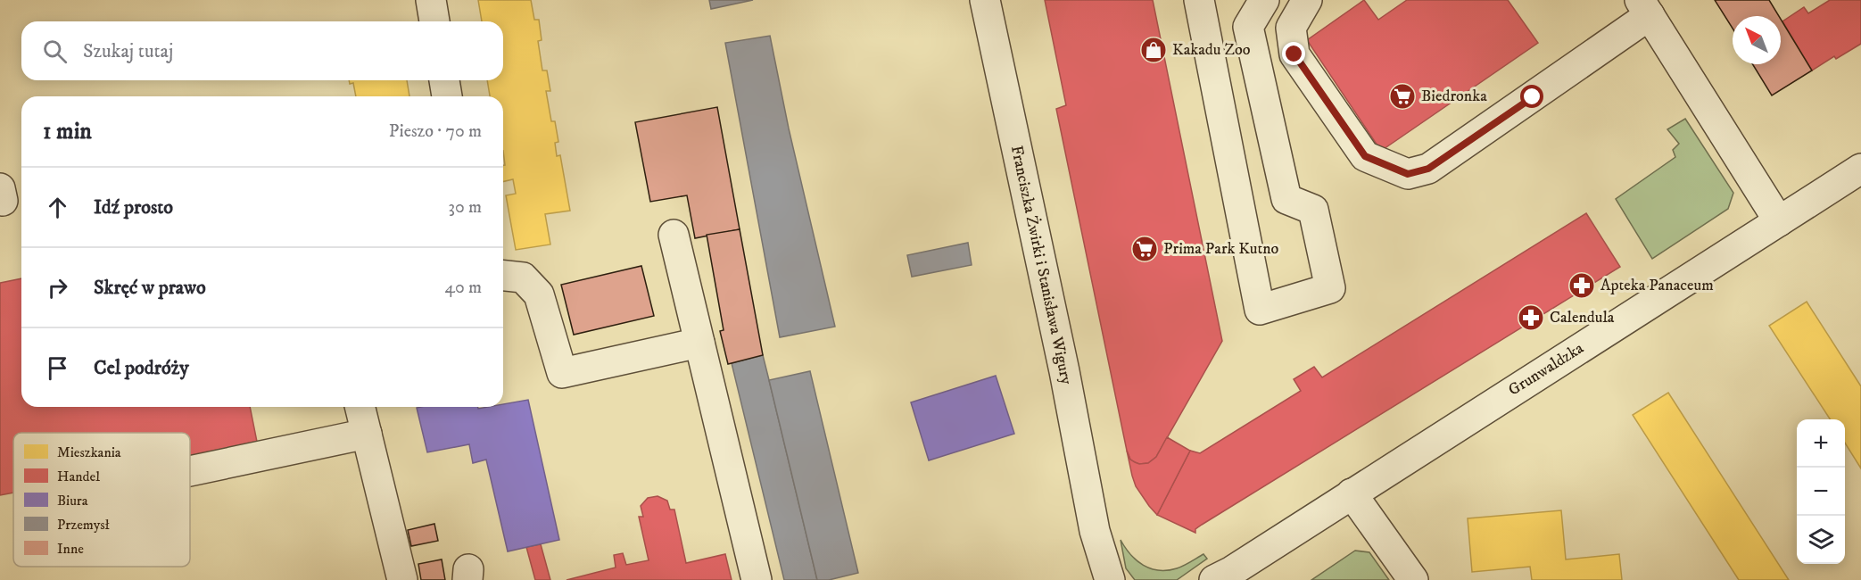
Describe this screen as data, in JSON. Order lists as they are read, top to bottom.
{
  "streets": {
    "street": ["Franciszka Żwirki i Stanisława Wigury", "Grunwaldzka"]
  },
  "places": {
    "shop": ["Kakadu Zoo"],
    "supermarket": ["Biedronka", "Prima Park Kutno"],
    "pharmacy": ["Apteka Panaceum", "Calendula"]
  },
  "legend": [
    "Mieszkania",
    "Handel",
    "Biura",
    "Przemysł",
    "Inne"
  ],
  "north": "top left",
  "page": {
    "search": "Szukaj tutaj",
    "heading": ["1 min", "Pieszo · 70 m"],
    "list": [
      ["Idź prosto", "30 m"],
      ["Skręć w prawo", "40 m"],
      "Cel podróży"
    ],
    "map_buttons": ["+", "−"]
  }
}
